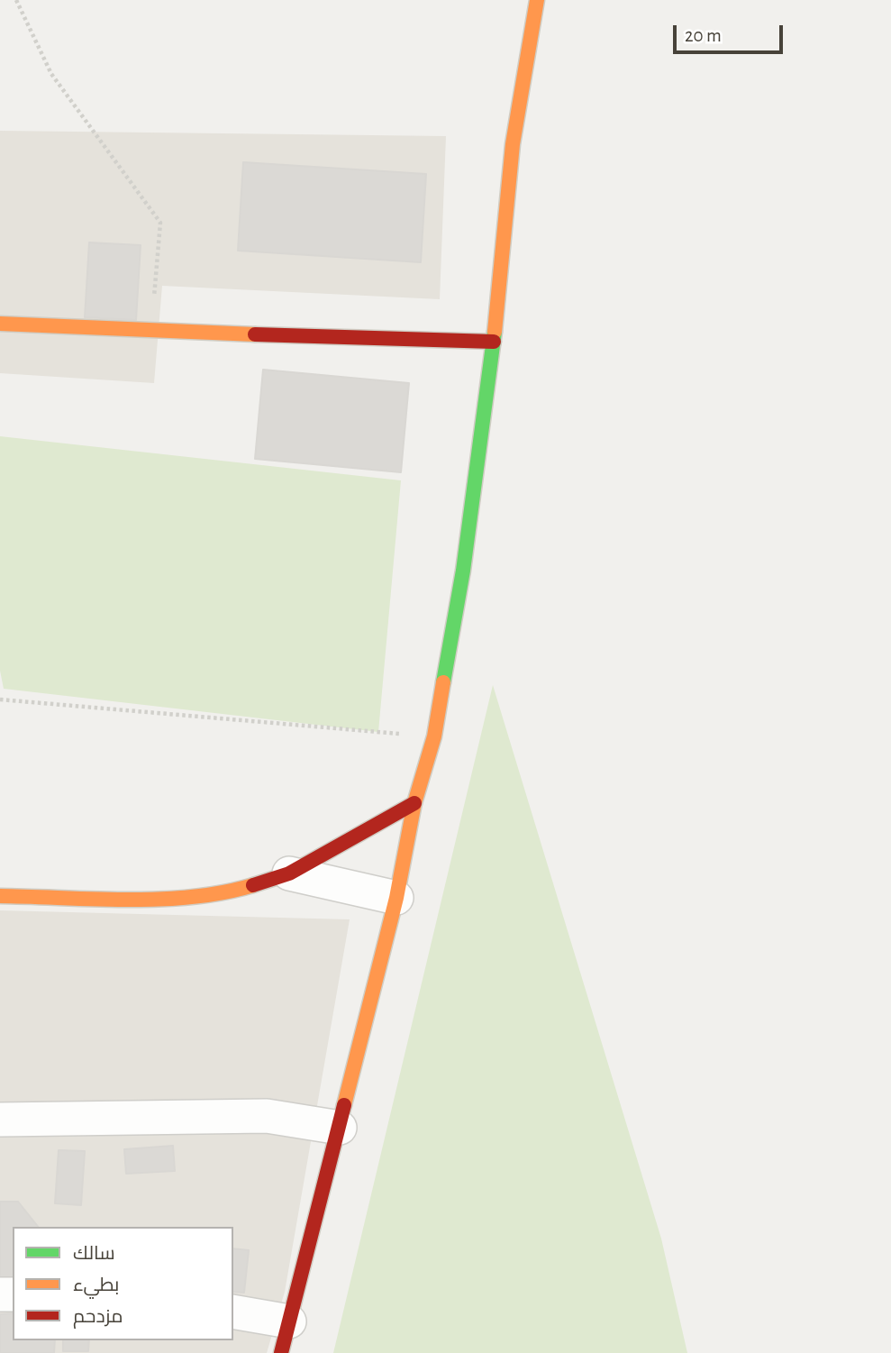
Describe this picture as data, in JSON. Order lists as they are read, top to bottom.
{
  "legend": ["سالك", "بطيء", "مزدحم"],
  "scale_bar": "20 m"
}
